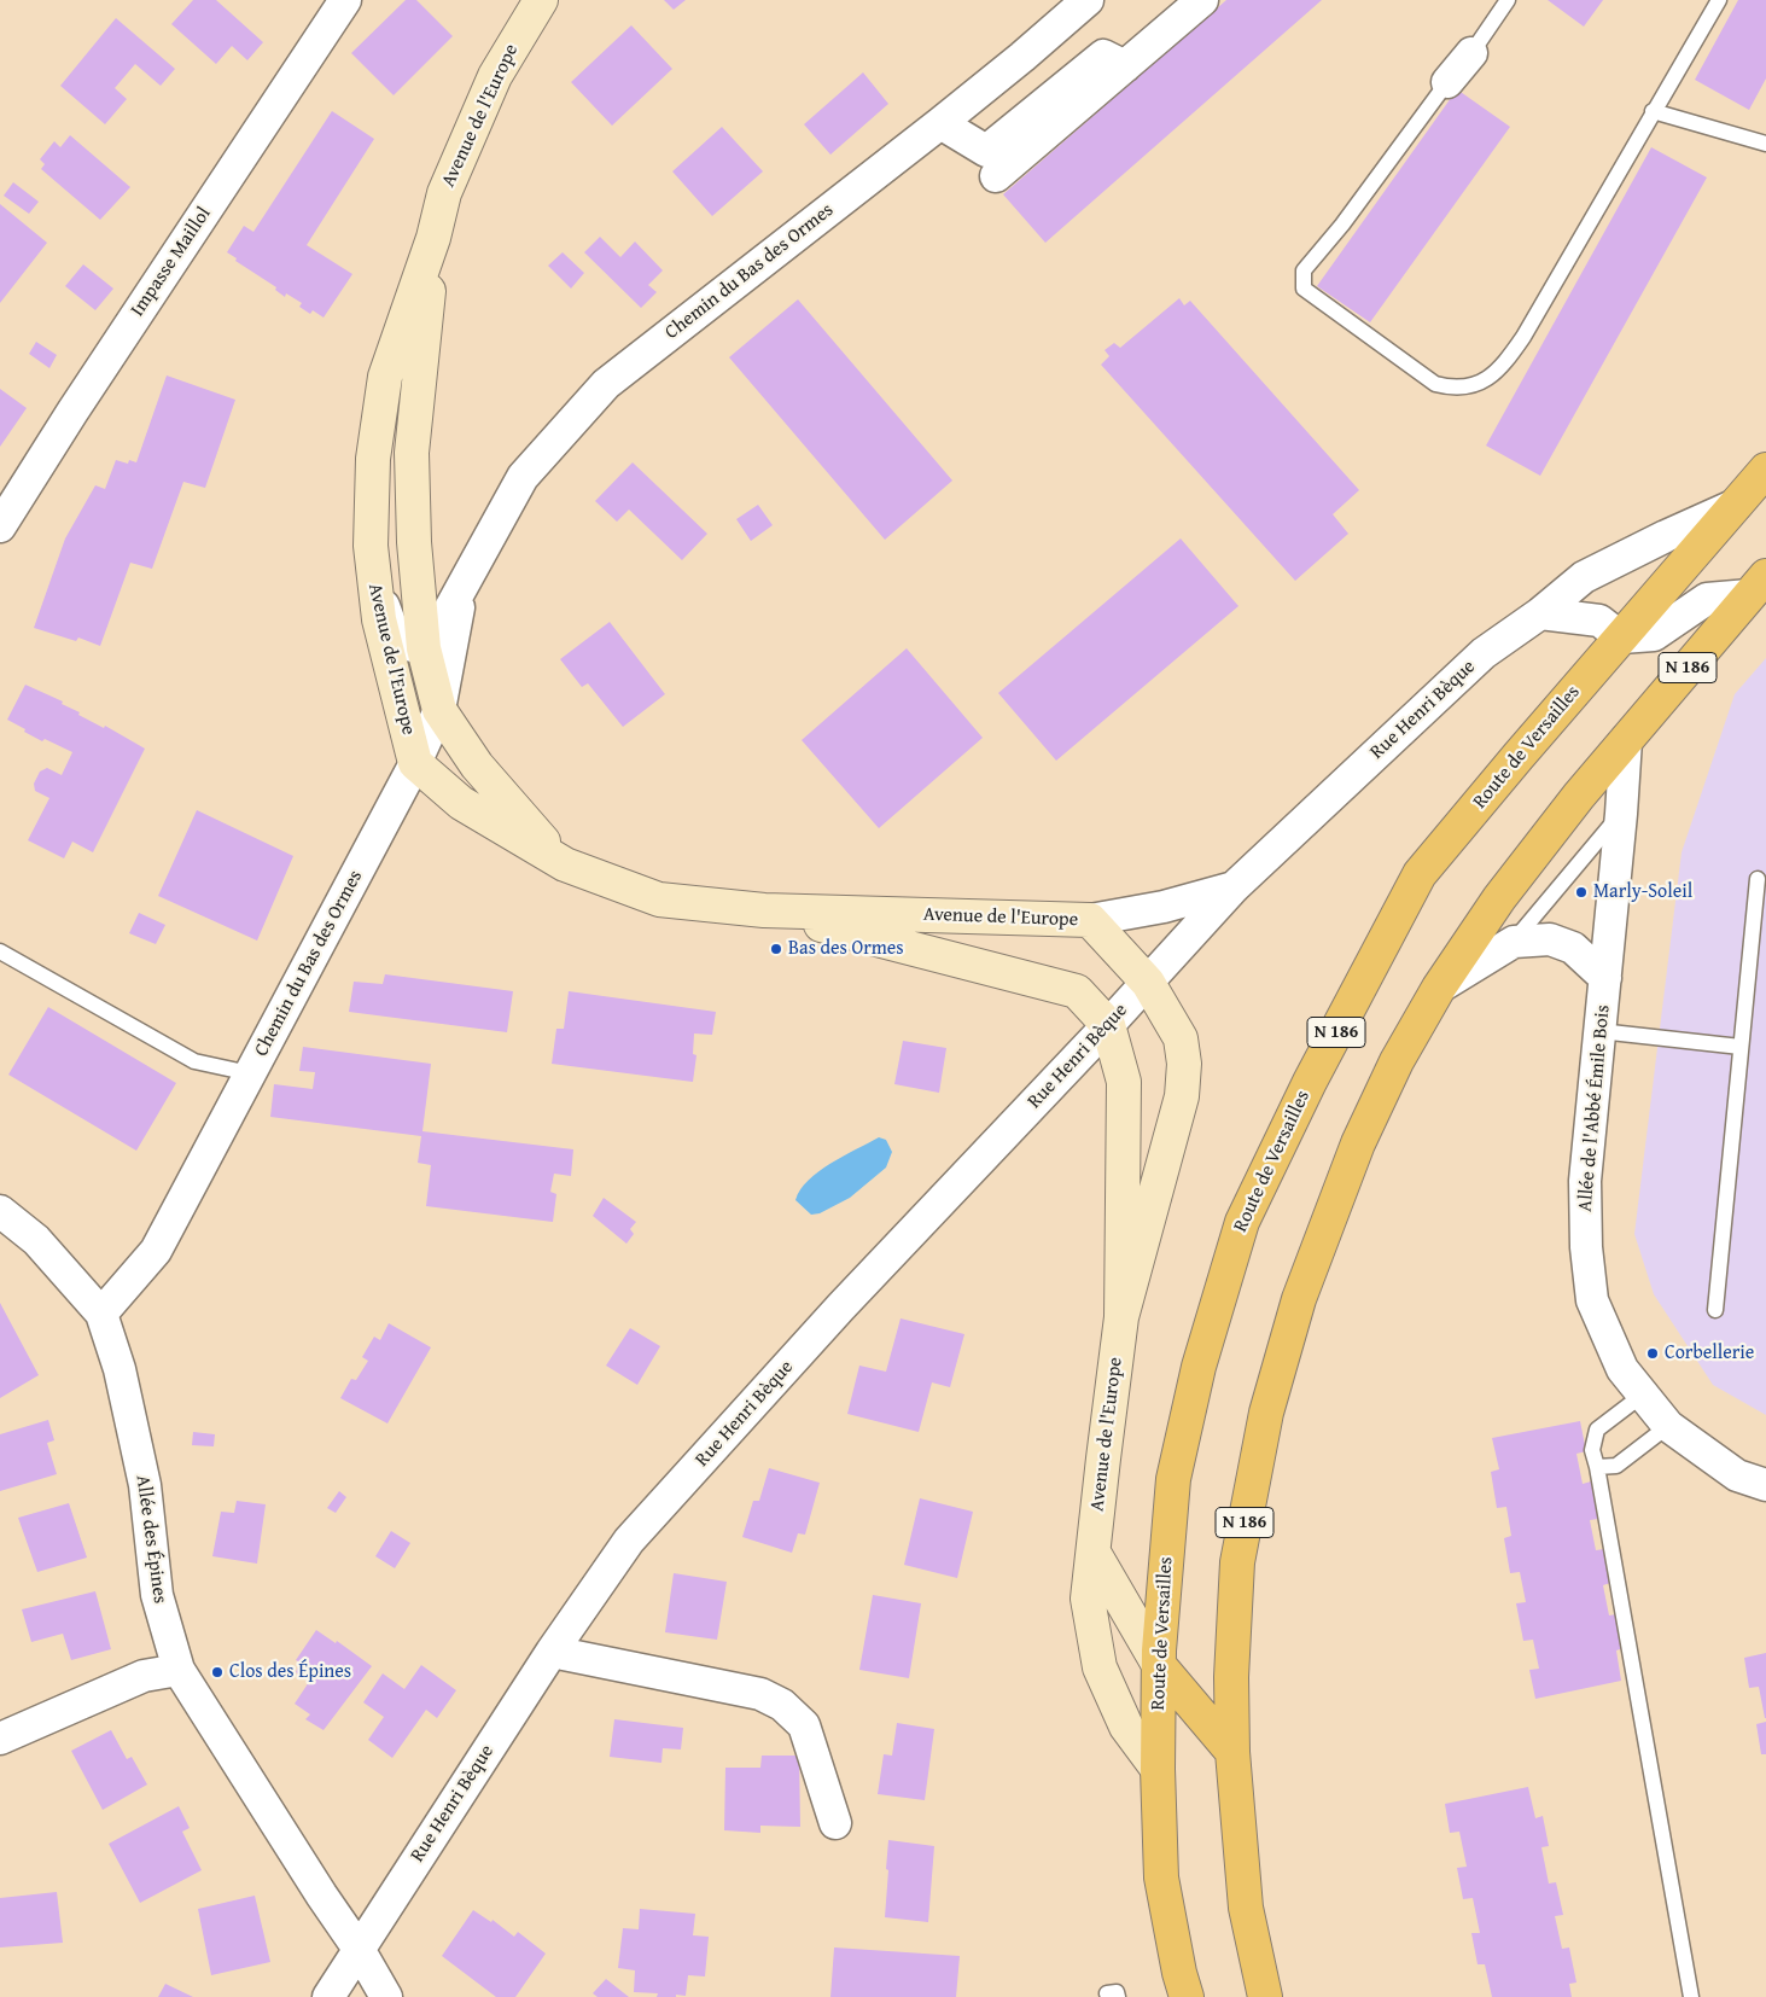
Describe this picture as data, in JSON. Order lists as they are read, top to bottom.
{
  "streets": {
    "main road": ["N 186", "Route de Versailles"],
    "street": [
      "Avenue de l'Europe",
      "Impasse Maillol",
      "Chemin du Bas des Ormes",
      "Rue Henri Bèque",
      "Allée de l'Abbé Émile Bois",
      "Allée des Épines"
    ]
  },
  "crossings": [
    ["Avenue de l'Europe", "Chemin du Bas des Ormes"],
    ["Avenue de l'Europe", "Rue Henri Bèque"],
    ["Avenue de l'Europe", "Route de Versailles"],
    ["Chemin du Bas des Ormes", "Allée des Épines"],
    ["N 186", "Allée de l'Abbé Émile Bois"],
    ["Rue Henri Bèque", "Route de Versailles"],
    ["Rue Henri Bèque", "Allée des Épines"]
  ],
  "places": [
    "Marly-Soleil",
    "Bas des Ormes",
    "Corbellerie",
    "Clos des Épines"
  ]
}
